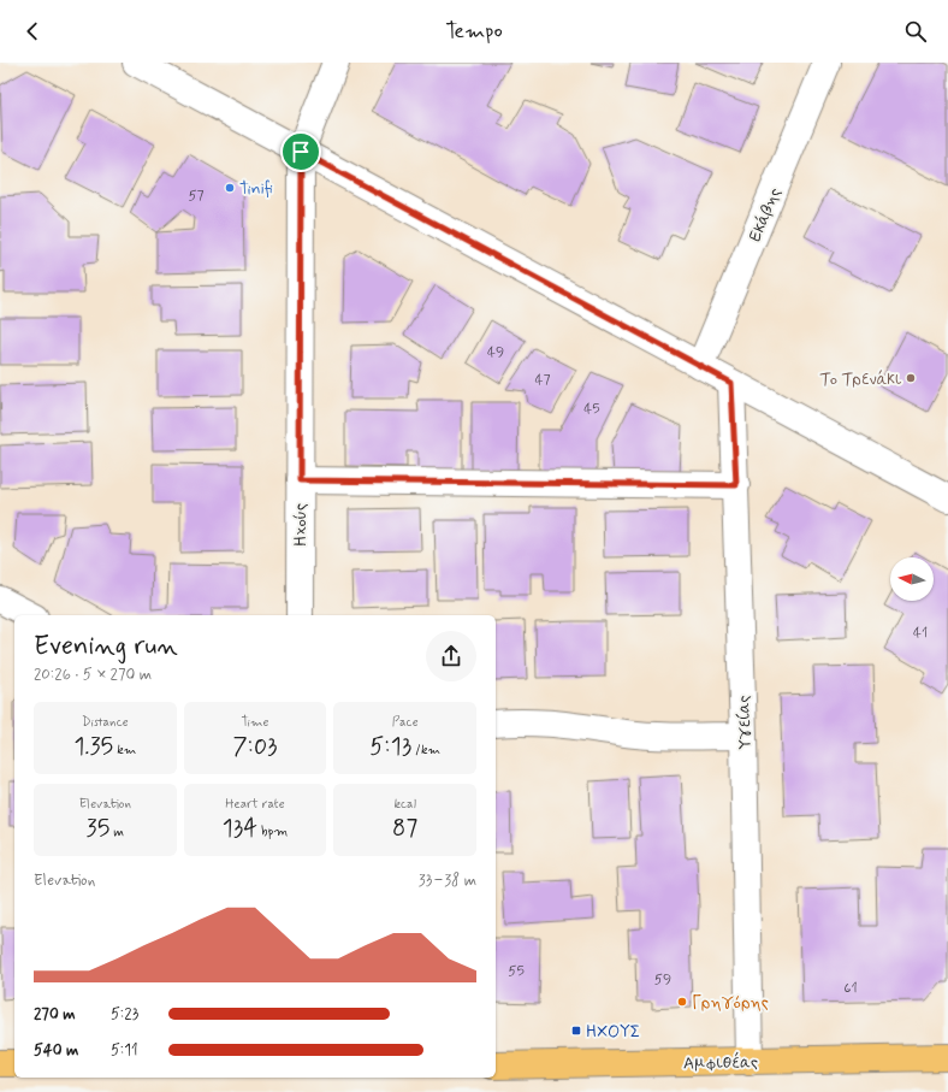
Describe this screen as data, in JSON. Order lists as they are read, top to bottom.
{
  "streets": {
    "main road": ["Αμφιθέας"],
    "street": ["Εκάβης", "Ηχούς", "Υγείας"]
  },
  "crossings": [
    ["Υγείας", "Αμφιθέας"]
  ],
  "places": {
    "other": ["Tinifi", "Το Τρενάκι", "Γρηγόρης"],
    "transit": ["ΗΧΟΥΣ"]
  },
  "house_numbers": [
    "57",
    "49",
    "47",
    "45",
    "41",
    "55",
    "59",
    "61"
  ],
  "north": "left",
  "page": {
    "header": "Tempo",
    "heading": ["Evening run", "20:26 · 5 × 270 m"],
    "stats": [
      ["Distance", "1.35 km"],
      ["Time", "7:03"],
      ["Pace", "5:13 /km"],
      ["Elevation", "35 m"],
      ["Heart rate", "134 bpm"],
      ["kcal", "87"]
    ],
    "chart": ["Elevation", "33–38 m"],
    "list": [
      {
        "name": "270 m",
        "note": "5:23"
      },
      {
        "name": "540 m",
        "note": "5:11"
      }
    ]
  }
}
